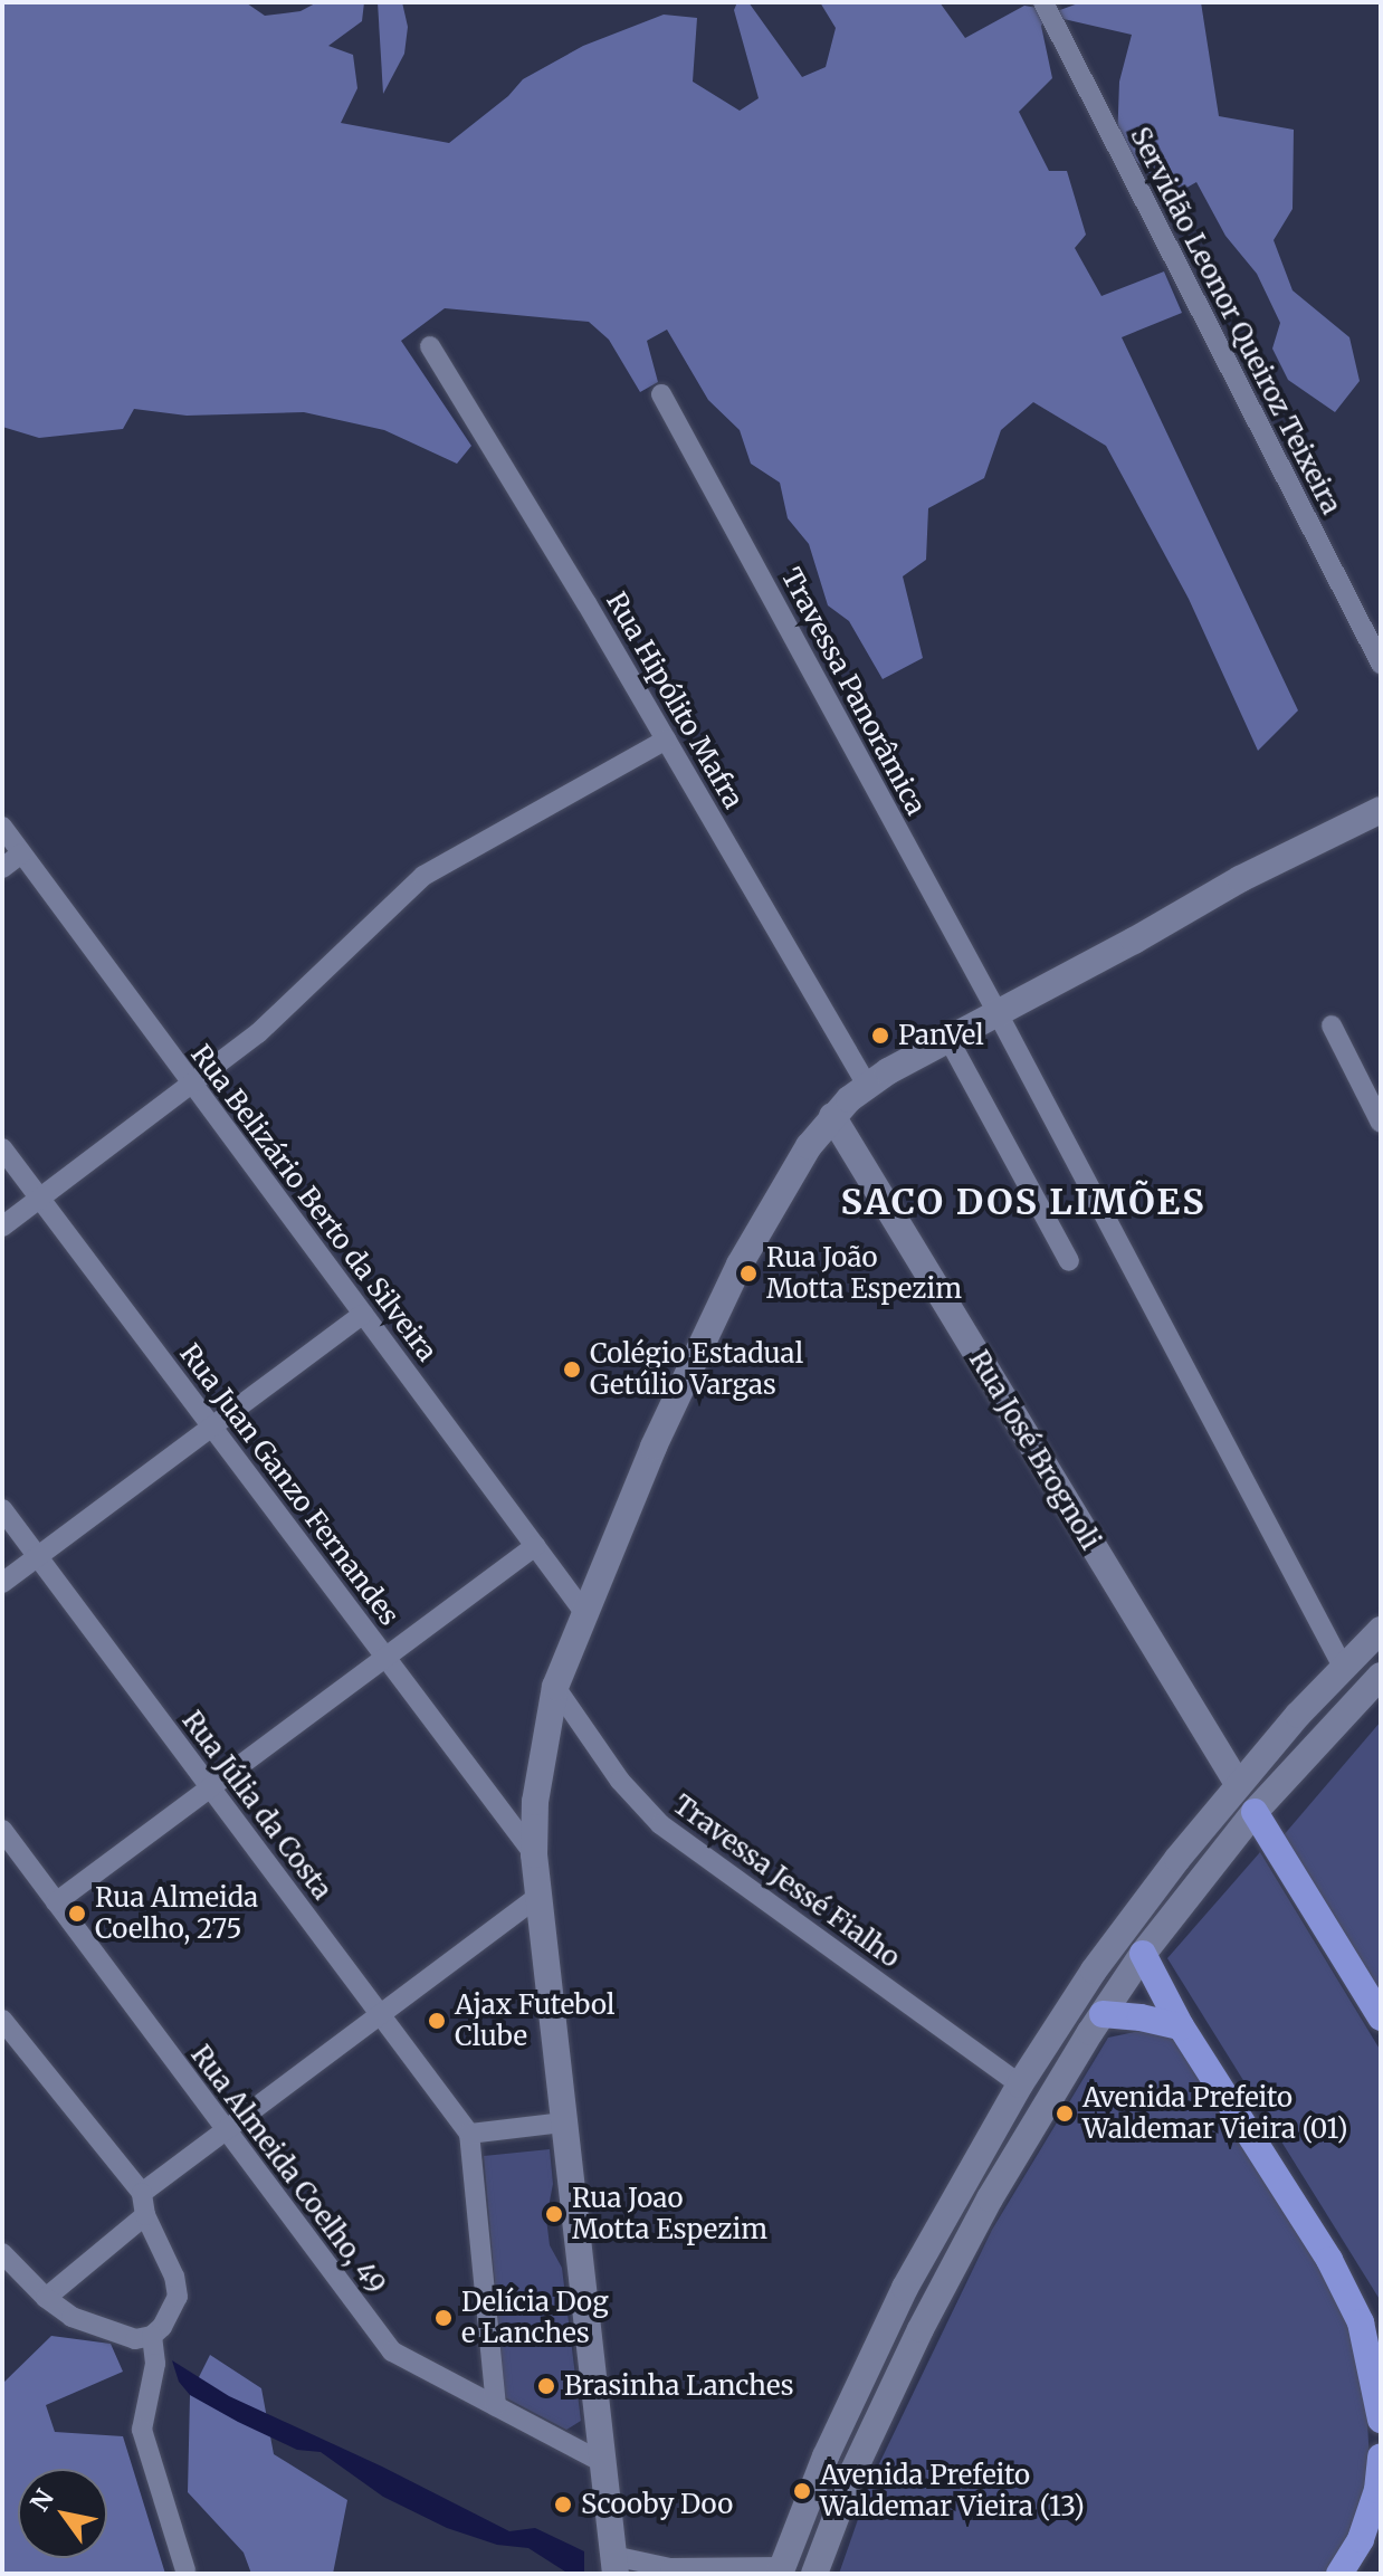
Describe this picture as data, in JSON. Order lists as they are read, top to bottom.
{
  "streets": {
    "main road": ["Rua José Brognoli"],
    "street": [
      "Servidão Leonor Queiroz Teixeira",
      "Travessa Panorâmica",
      "Rua Hipólito Mafra",
      "Rua Belizário Berto da Silveira",
      "Rua Juan Ganzo Fernandes",
      "Rua Júlia da Costa",
      "Travessa Jessé Fialho",
      "Rua Almeida Coelho, 49"
    ]
  },
  "districts": ["SACO DOS LIMÕES"],
  "places": [
    "PanVel",
    "Rua João Motta Espezim",
    "Colégio Estadual Getúlio Vargas",
    "Rua Almeida Coelho, 275",
    "Ajax Futebol Clube",
    "Avenida Prefeito Waldemar Vieira (01)",
    "Rua Joao Motta Espezim",
    "Delícia Dog e Lanches",
    "Brasinha Lanches",
    "Avenida Prefeito Waldemar Vieira (13)",
    "Scooby Doo"
  ],
  "north": "top left"
}
